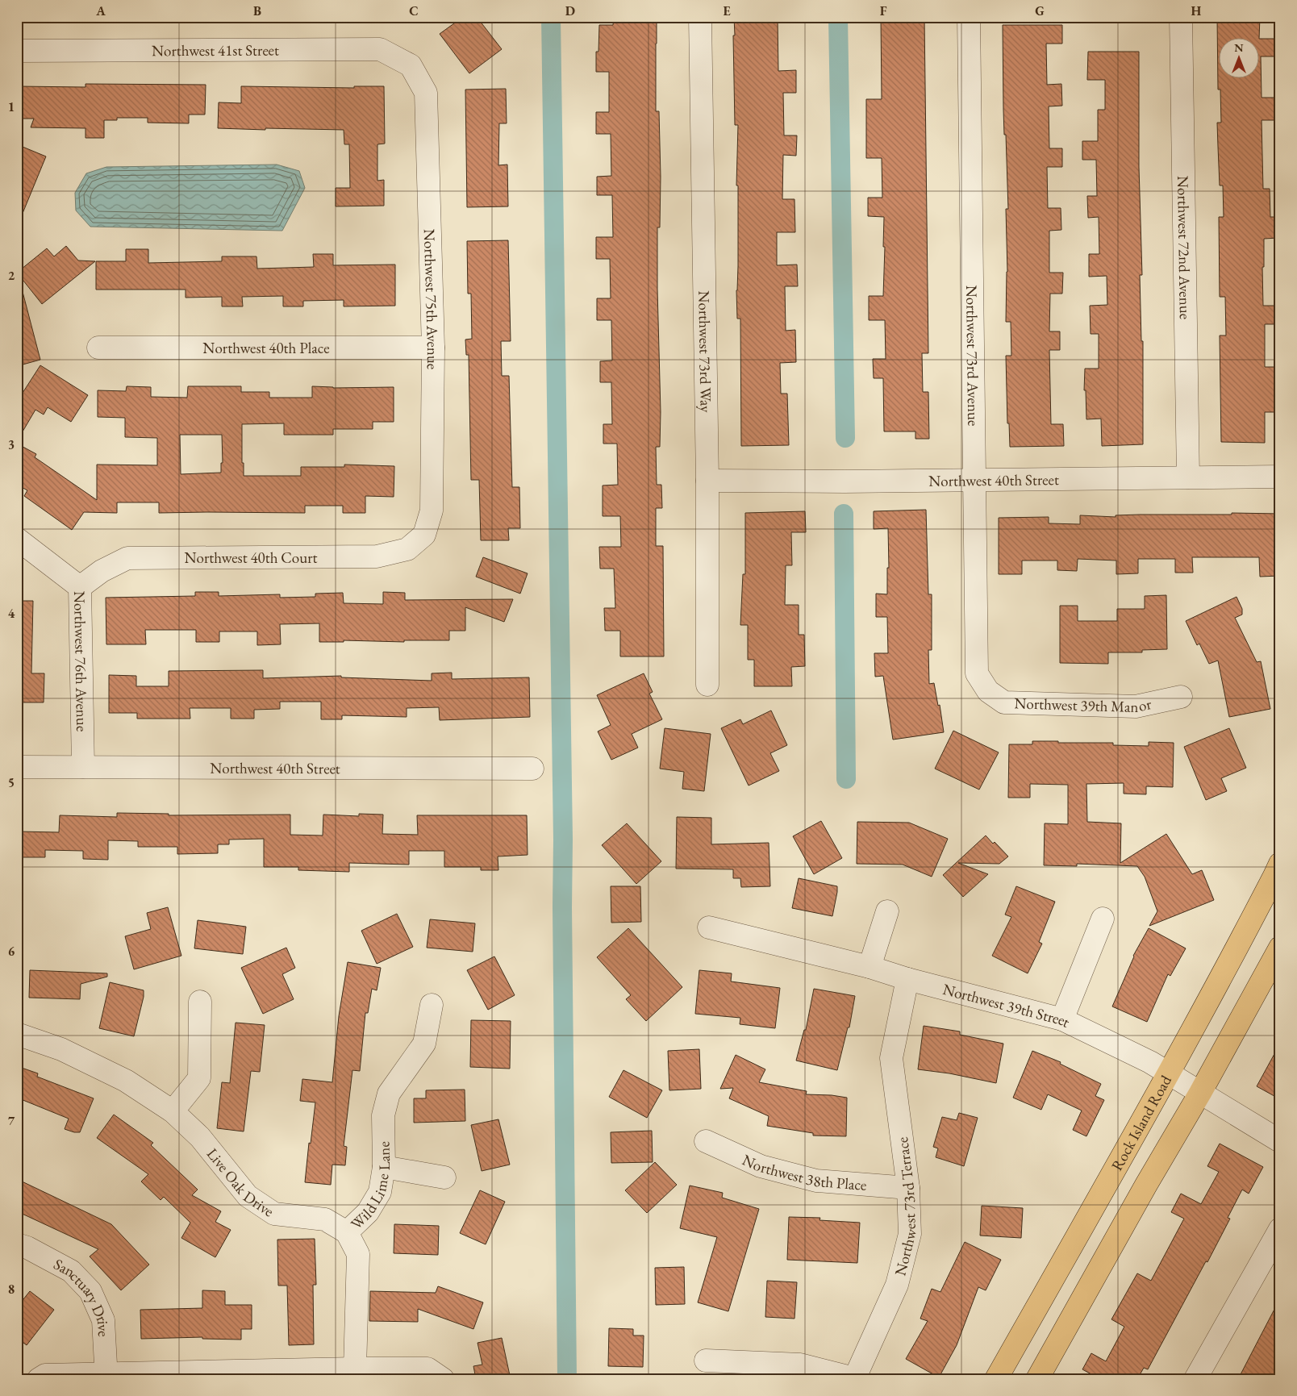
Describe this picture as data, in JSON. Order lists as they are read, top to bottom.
{
  "streets": {
    "main road": ["Rock Island Road"],
    "street": [
      "Northwest 41st Street",
      "Northwest 72nd Avenue",
      "Northwest 75th Avenue",
      "Northwest 40th Place",
      "Northwest 73rd Way",
      "Northwest 73rd Avenue",
      "Northwest 40th Street",
      "Northwest 40th Court",
      "Northwest 76th Avenue",
      "Northwest 39th Manor",
      "Northwest 39th Street",
      "Northwest 38th Place",
      "Live Oak Drive",
      "Wild Lime Lane",
      "Northwest 73rd Terrace",
      "Sanctuary Drive"
    ]
  },
  "crossings": [
    ["Northwest 41st Street", "Northwest 75th Avenue"],
    ["Northwest 72nd Avenue", "Northwest 40th Street"],
    ["Northwest 75th Avenue", "Northwest 40th Place"],
    ["Northwest 75th Avenue", "Northwest 40th Court"],
    ["Northwest 73rd Way", "Northwest 40th Street"],
    ["Northwest 73rd Avenue", "Northwest 40th Street"],
    ["Northwest 73rd Avenue", "Northwest 39th Manor"],
    ["Northwest 40th Street", "Northwest 76th Avenue"],
    ["Northwest 40th Court", "Northwest 76th Avenue"],
    ["Northwest 39th Street", "Rock Island Road"],
    ["Northwest 39th Street", "Northwest 73rd Terrace"],
    ["Northwest 38th Place", "Northwest 73rd Terrace"],
    ["Live Oak Drive", "Wild Lime Lane"]
  ],
  "north": "top",
  "grid": {
    "columns": [
      "A",
      "B",
      "C",
      "D",
      "E",
      "F",
      "G",
      "H"
    ],
    "rows": [
      "1",
      "2",
      "3",
      "4",
      "5",
      "6",
      "7",
      "8"
    ]
  }
}
